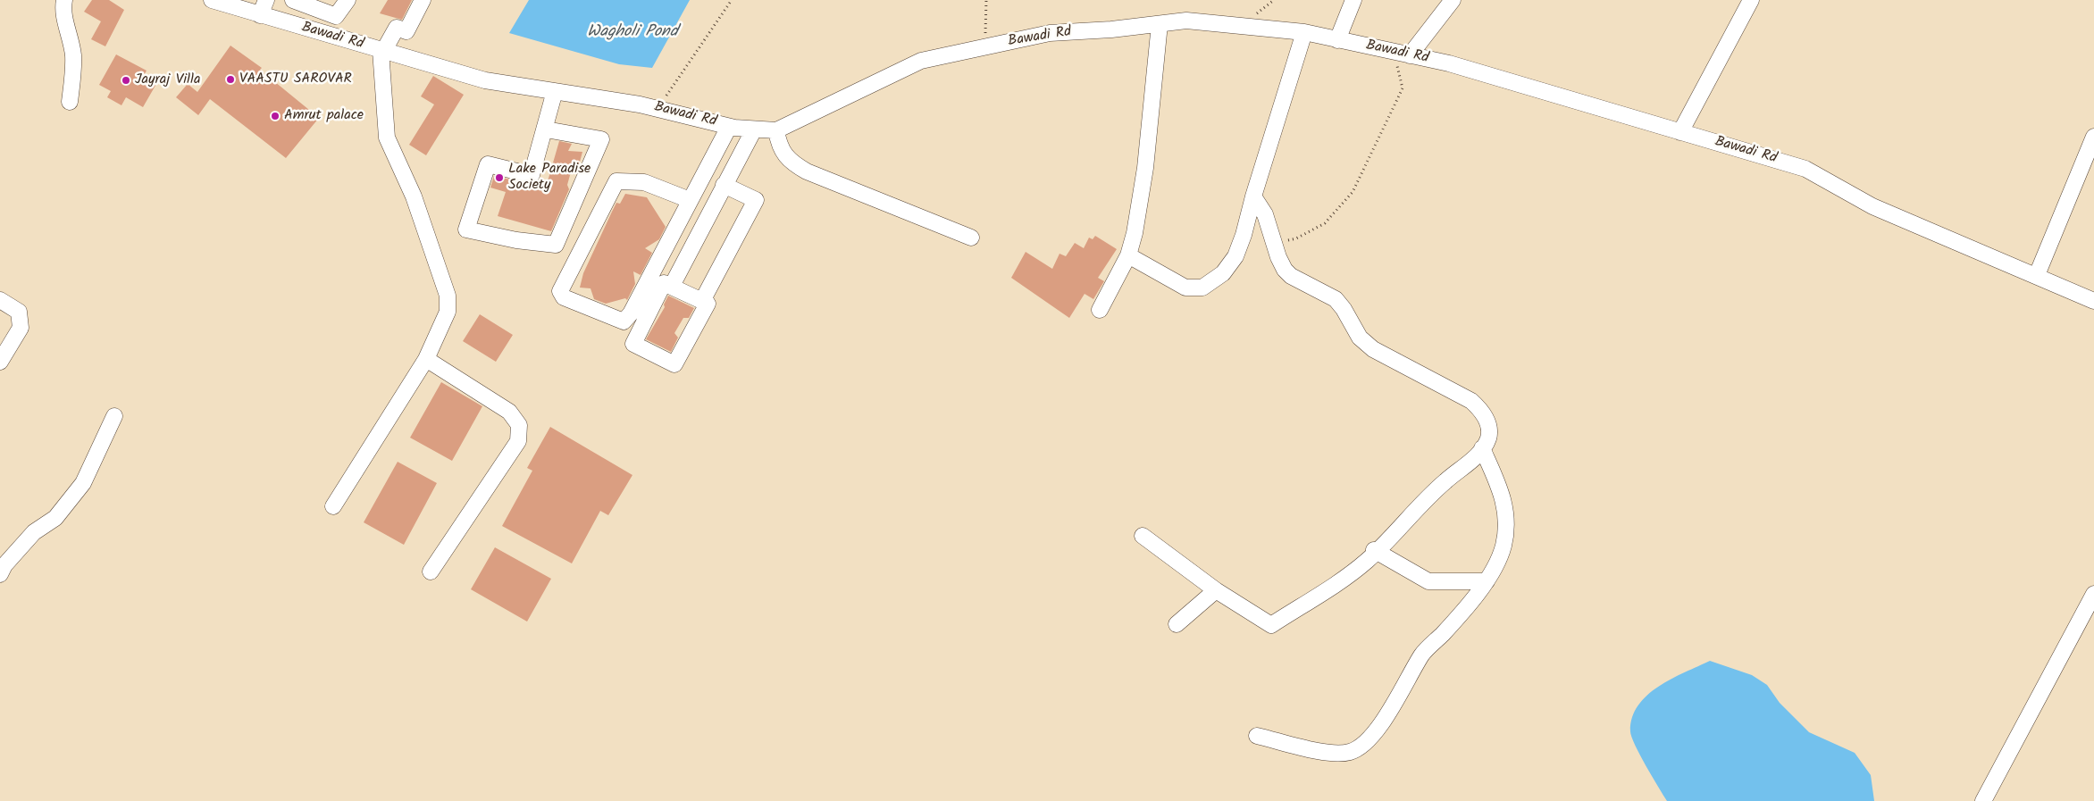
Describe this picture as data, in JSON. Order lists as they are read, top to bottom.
{
  "streets": {
    "street": ["Bawadi Rd"]
  },
  "water": ["Wagholi Pond"],
  "places": [
    "VAASTU SAROVAR",
    "Jayraj Villa",
    "Amrut palace",
    "Lake Paradise Society"
  ]
}
